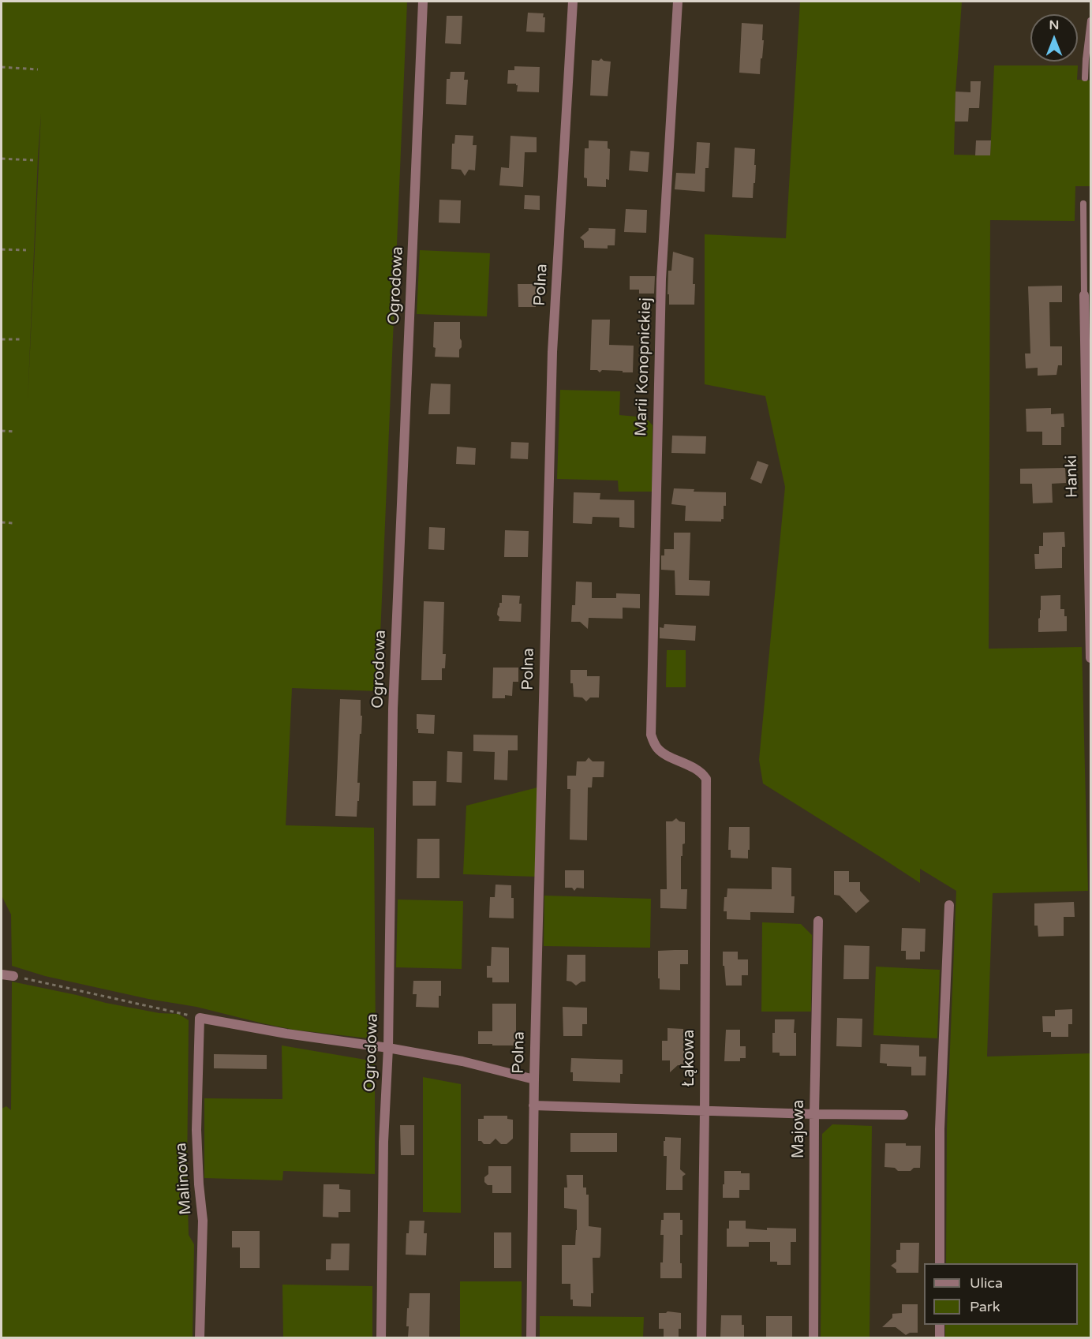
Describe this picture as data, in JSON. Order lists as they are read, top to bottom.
{
  "streets": {
    "street": [
      "Polna",
      "Ogrodowa",
      "Marii Konopnickiej",
      "Hanki",
      "Łąkowa",
      "Majowa",
      "Malinowa"
    ]
  },
  "crossings": [
    ["Marii Konopnickiej", "Łąkowa"]
  ],
  "legend": ["Ulica", "Park"],
  "north": "top"
}
